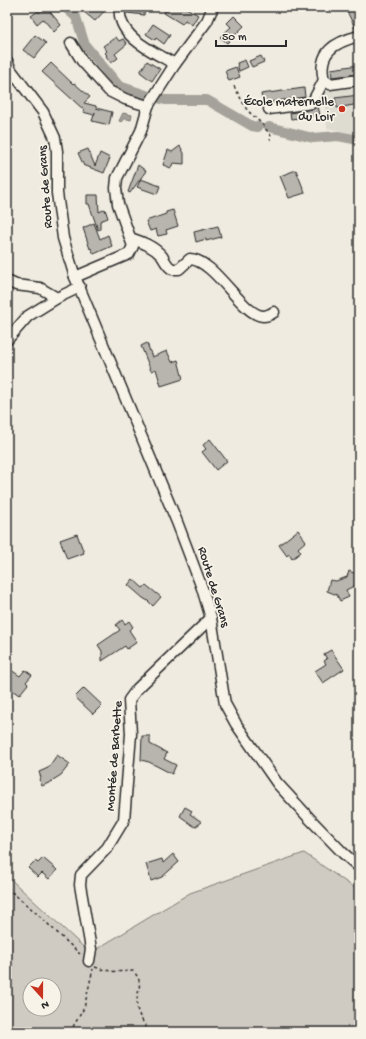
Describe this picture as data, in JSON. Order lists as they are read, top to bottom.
{
  "streets": {
    "street": ["Route de Grans", "Montée de Barbette"]
  },
  "crossings": [
    ["Route de Grans", "Montée de Barbette"]
  ],
  "places": ["École maternelle du Loir"],
  "scale_bar": "50 m",
  "north": "bottom"
}
